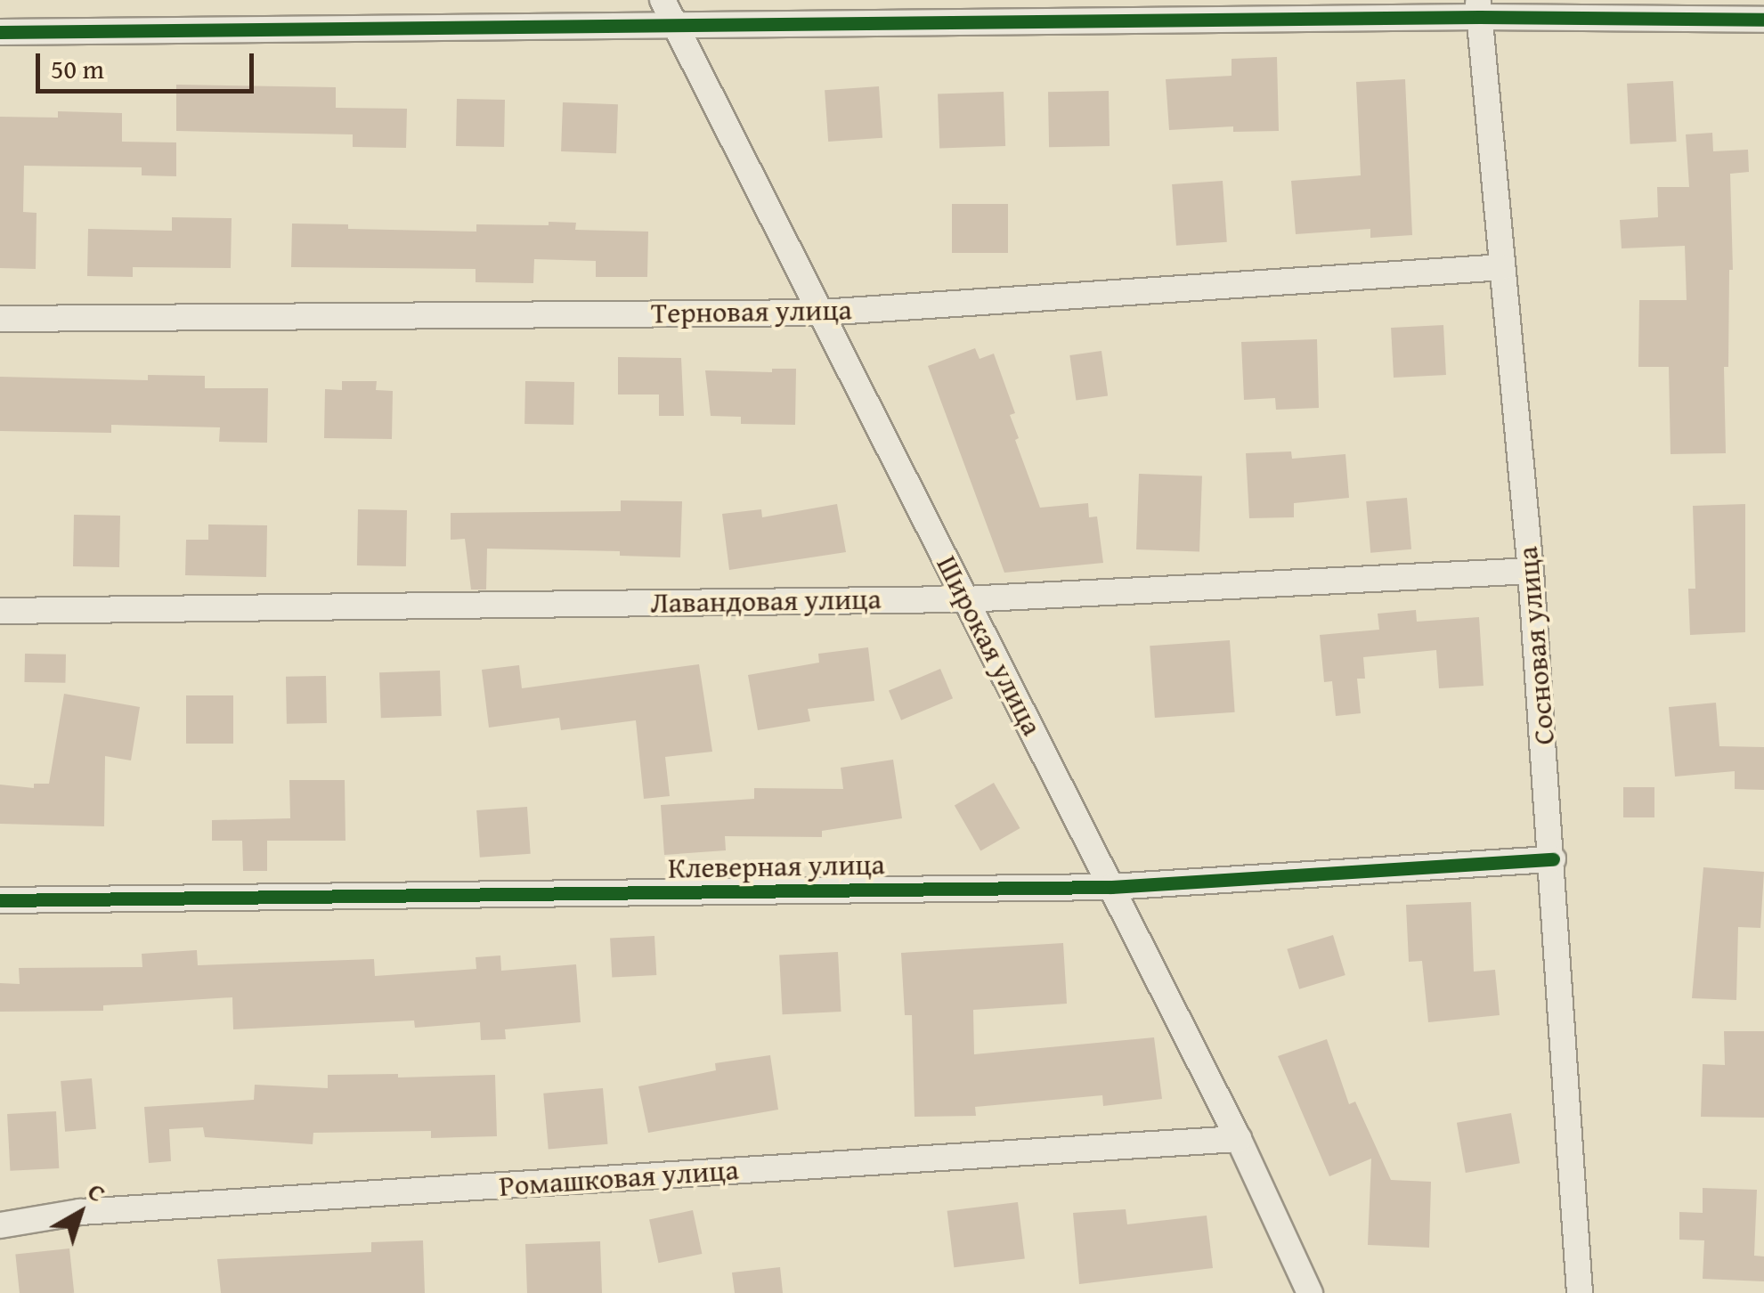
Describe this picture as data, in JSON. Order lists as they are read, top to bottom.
{
  "streets": {
    "street": [
      "Терновая улица",
      "Лавандовая улица",
      "Широкая улица",
      "Сосновая улица",
      "Клеверная улица",
      "Ромашковая улица"
    ]
  },
  "crossings": [
    ["Терновая улица", "Широкая улица"],
    ["Терновая улица", "Сосновая улица"],
    ["Лавандовая улица", "Широкая улица"],
    ["Лавандовая улица", "Сосновая улица"],
    ["Широкая улица", "Клеверная улица"],
    ["Широкая улица", "Ромашковая улица"],
    ["Сосновая улица", "Клеверная улица"]
  ],
  "scale_bar": "50 m",
  "north": "top right"
}
